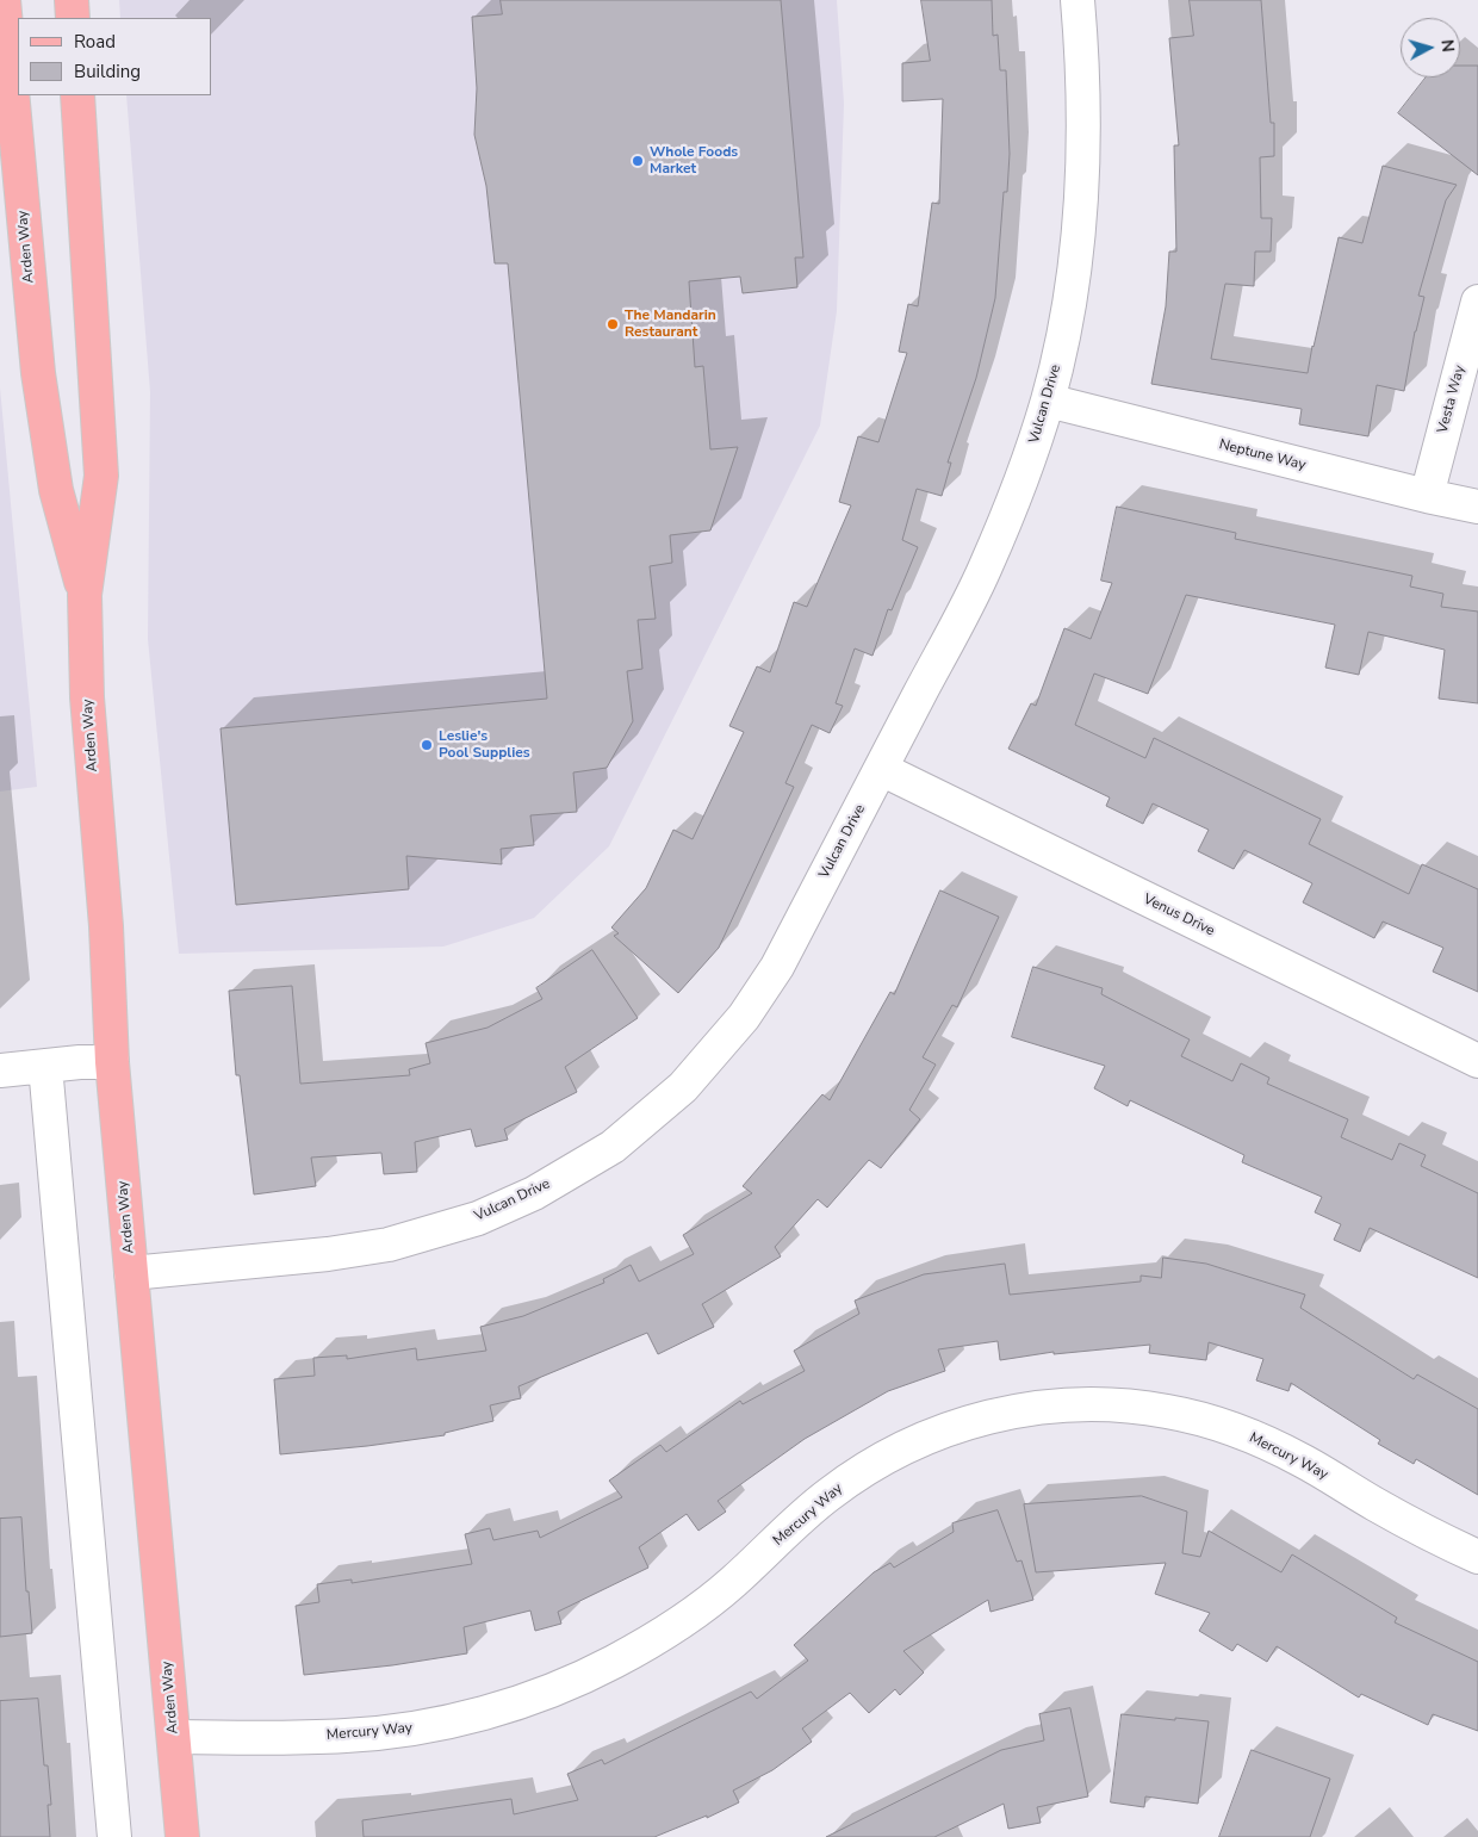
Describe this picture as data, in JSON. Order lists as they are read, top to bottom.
{
  "streets": {
    "main road": ["Arden Way"],
    "street": [
      "Vesta Way",
      "Vulcan Drive",
      "Neptune Way",
      "Venus Drive",
      "Mercury Way"
    ]
  },
  "crossings": [
    ["Arden Way", "Vulcan Drive"],
    ["Arden Way", "Mercury Way"],
    ["Vesta Way", "Neptune Way"],
    ["Vulcan Drive", "Neptune Way"],
    ["Vulcan Drive", "Venus Drive"]
  ],
  "places": ["Whole Foods Market", "The Mandarin Restaurant", "Leslie's Pool Supplies"],
  "legend": ["Road", "Building"],
  "north": "right"
}
